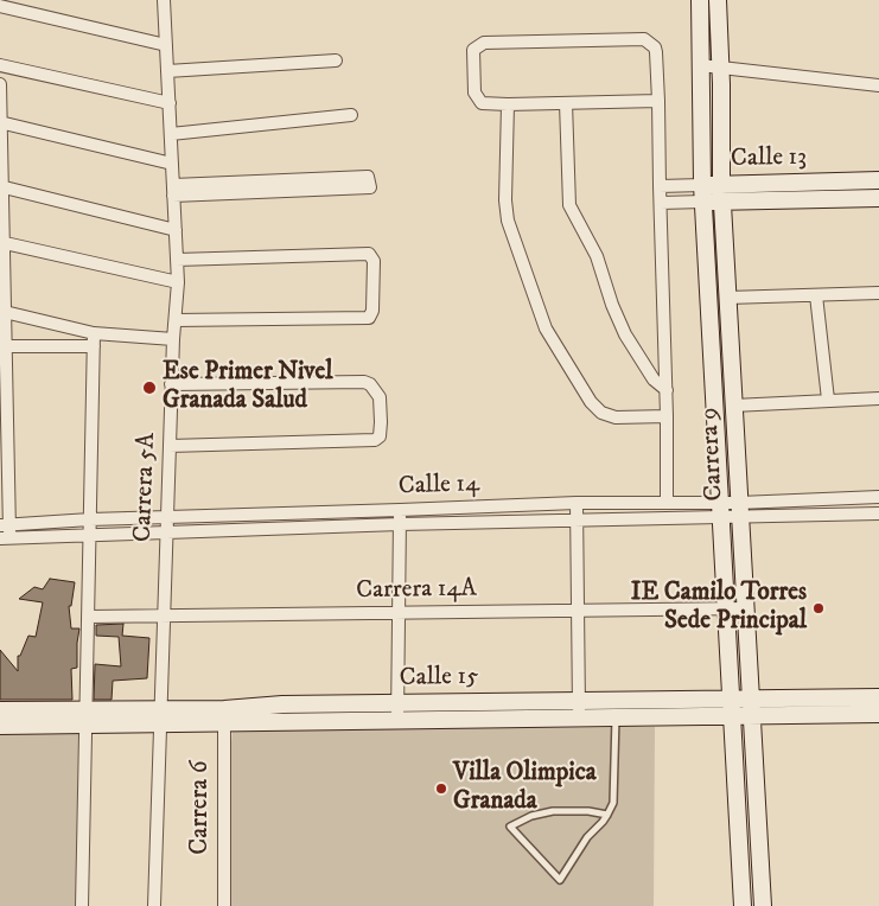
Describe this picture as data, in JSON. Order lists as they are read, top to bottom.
{
  "streets": {
    "street": [
      "Calle 13",
      "Carrera 9",
      "Calle 14",
      "Carrera 5A",
      "Carrera 14A",
      "Calle 15",
      "Carrera 6"
    ]
  },
  "crossings": [
    ["Calle 13", "Carrera 9"],
    ["Carrera 9", "Calle 14"],
    ["Carrera 9", "Carrera 14A"],
    ["Carrera 9", "Calle 15"],
    ["Calle 14", "Carrera 5A"],
    ["Carrera 5A", "Carrera 14A"],
    ["Carrera 5A", "Calle 15"],
    ["Calle 15", "Carrera 6"]
  ],
  "places": ["Ese Primer Nivel Granada Salud", "IE Camilo Torres Sede Principal", "Villa Olimpica Granada"]
}
